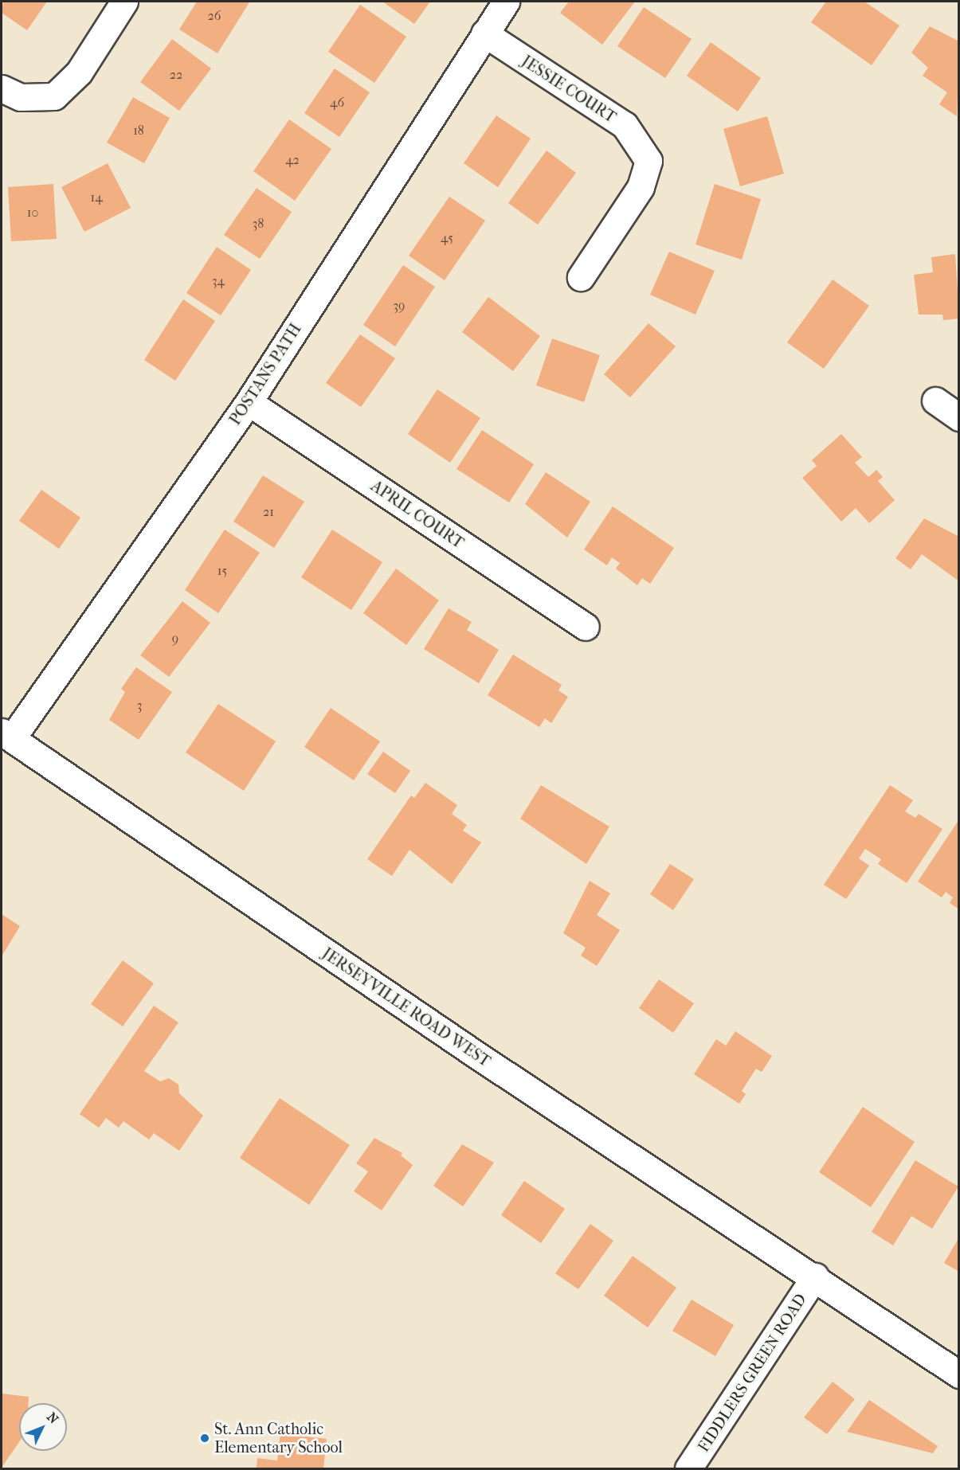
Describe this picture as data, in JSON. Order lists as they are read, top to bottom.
{
  "streets": {
    "street": [
      "JESSIE COURT",
      "POSTANS PATH",
      "APRIL COURT",
      "JERSEYVILLE ROAD WEST",
      "FIDDLERS GREEN ROAD"
    ]
  },
  "crossings": [
    ["JESSIE COURT", "POSTANS PATH"],
    ["POSTANS PATH", "APRIL COURT"],
    ["POSTANS PATH", "JERSEYVILLE ROAD WEST"],
    ["JERSEYVILLE ROAD WEST", "FIDDLERS GREEN ROAD"]
  ],
  "places": ["St. Ann Catholic Elementary School"],
  "house_numbers": [
    "26",
    "22",
    "46",
    "18",
    "42",
    "14",
    "10",
    "38",
    "45",
    "34",
    "39",
    "21",
    "15",
    "9",
    "3"
  ],
  "north": "top right"
}
